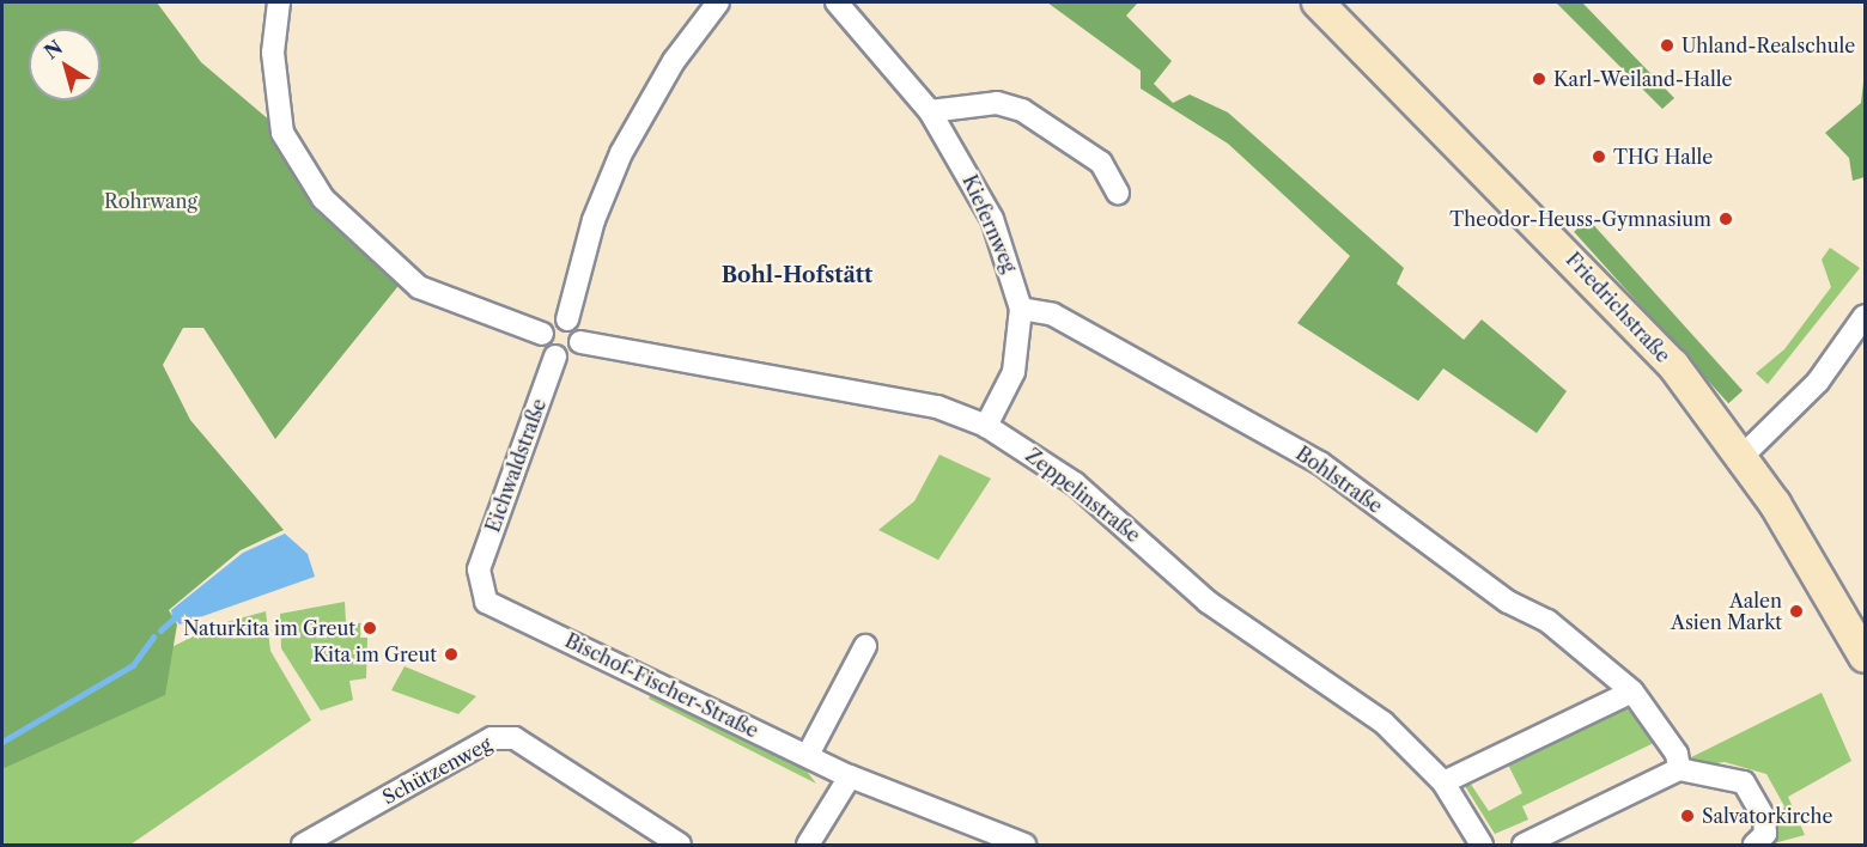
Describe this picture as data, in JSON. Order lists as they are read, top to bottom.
{
  "streets": {
    "main road": ["Friedrichstraße"],
    "street": [
      "Kiefernweg",
      "Eichwaldstraße",
      "Bohlstraße",
      "Zeppelinstraße",
      "Bischof-Fischer-Straße",
      "Schützenweg"
    ]
  },
  "crossings": [
    ["Kiefernweg", "Bohlstraße"],
    ["Kiefernweg", "Zeppelinstraße"],
    ["Eichwaldstraße", "Zeppelinstraße"],
    ["Eichwaldstraße", "Bischof-Fischer-Straße"]
  ],
  "districts": ["Bohl-Hofstätt"],
  "parks": ["Rohrwang"],
  "places": [
    "Uhland-Realschule",
    "Karl-Weiland-Halle",
    "THG Halle",
    "Theodor-Heuss-Gymnasium",
    "Aalen Asien Markt",
    "Naturkita im Greut",
    "Kita im Greut",
    "Salvatorkirche"
  ],
  "north": "top left"
}
